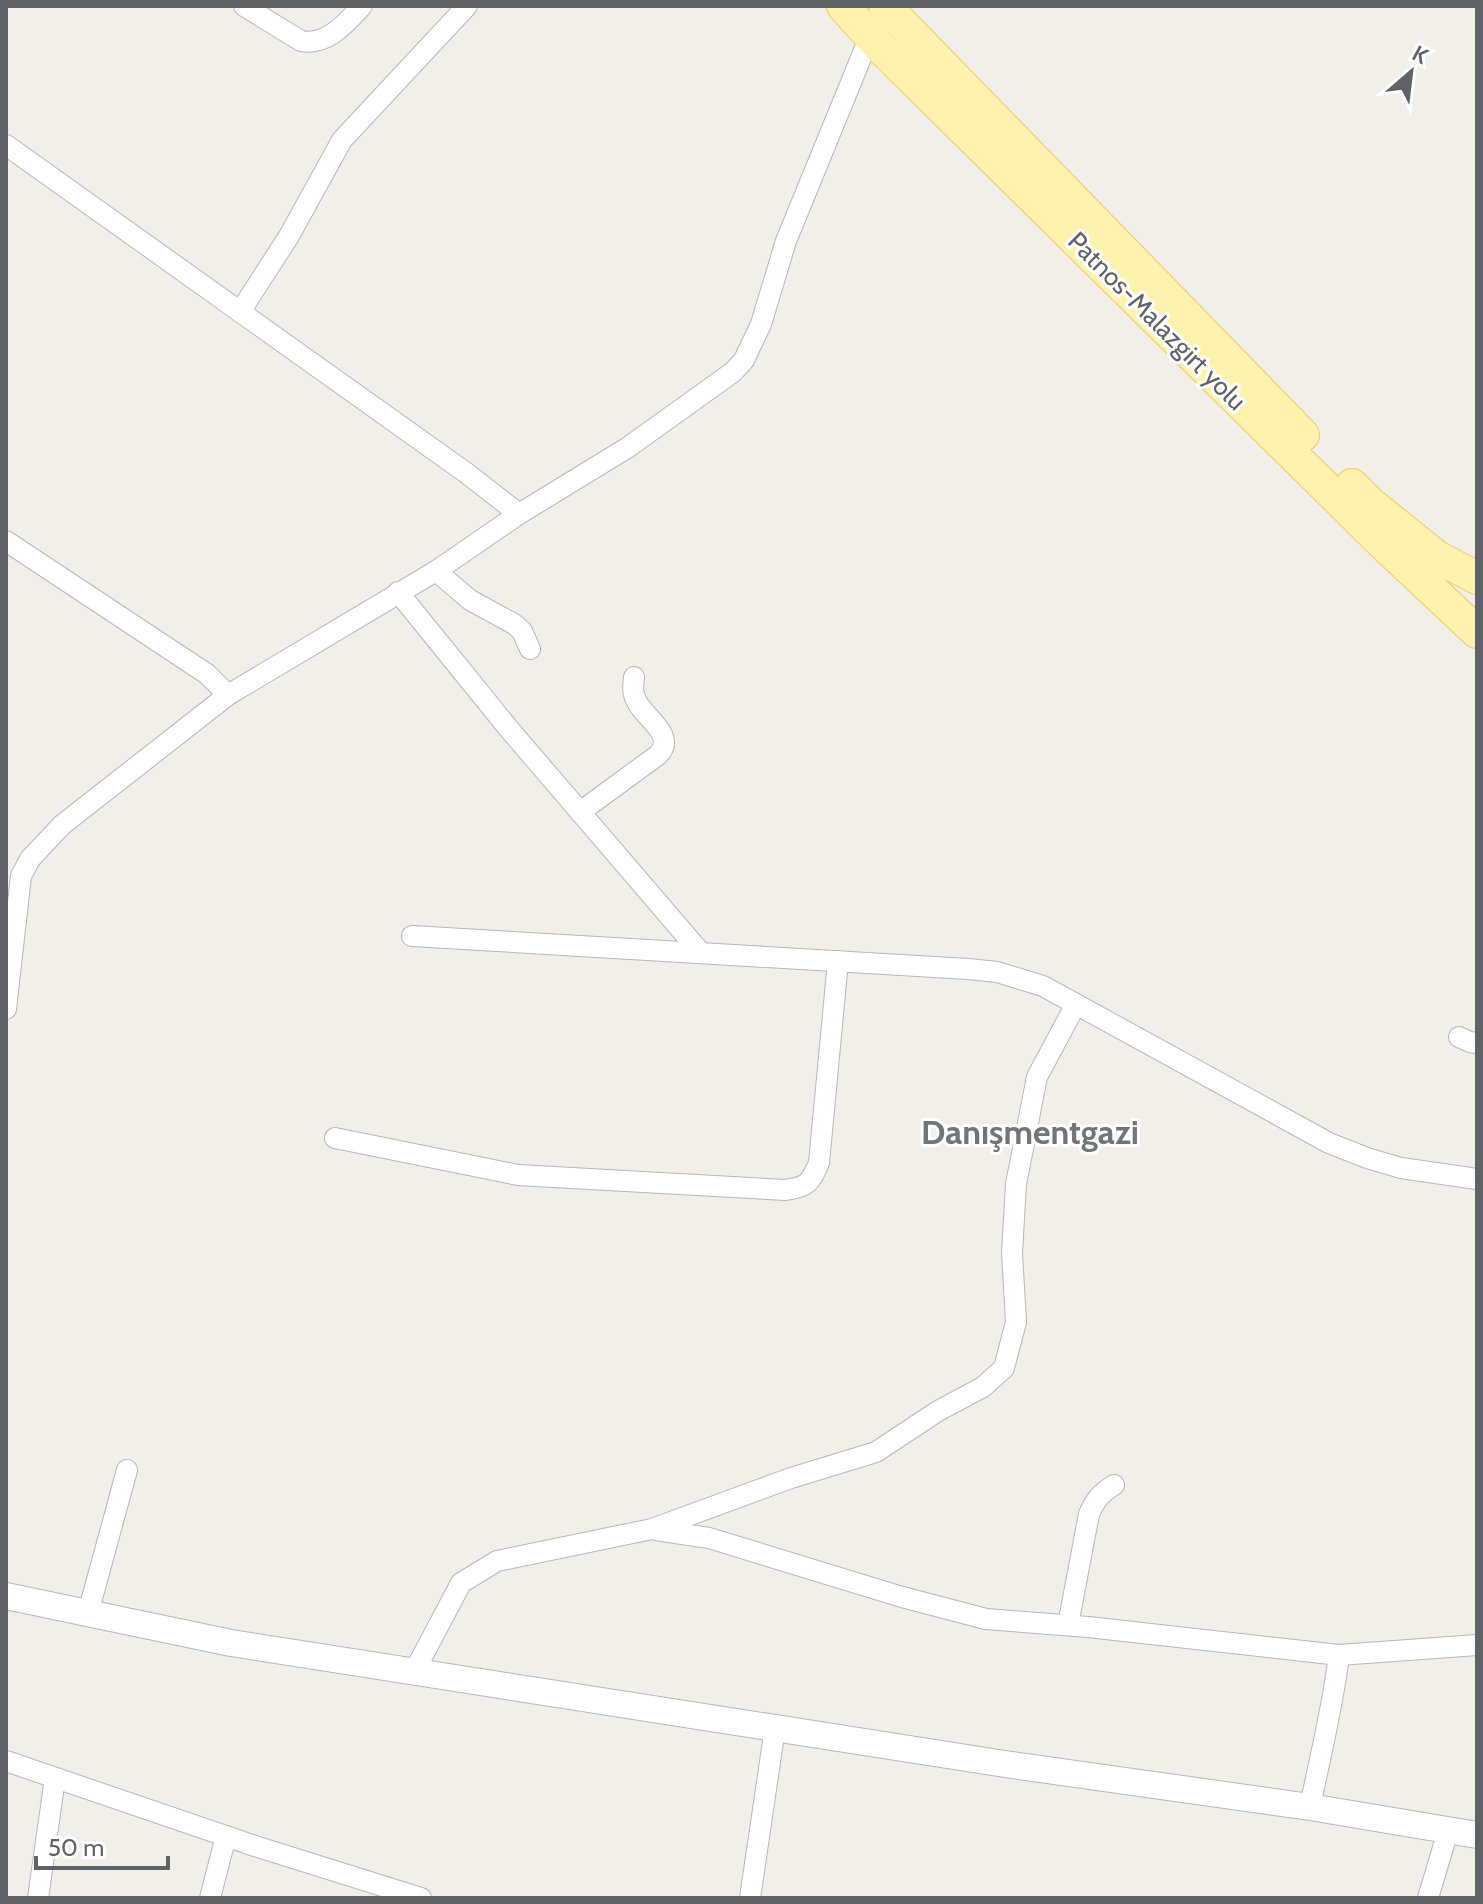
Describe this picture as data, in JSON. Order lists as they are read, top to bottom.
{
  "streets": {
    "main road": ["Patnos-Malazgirt yolu"]
  },
  "districts": ["Danışmentgazi"],
  "scale_bar": "50 m",
  "north": "top right"
}
